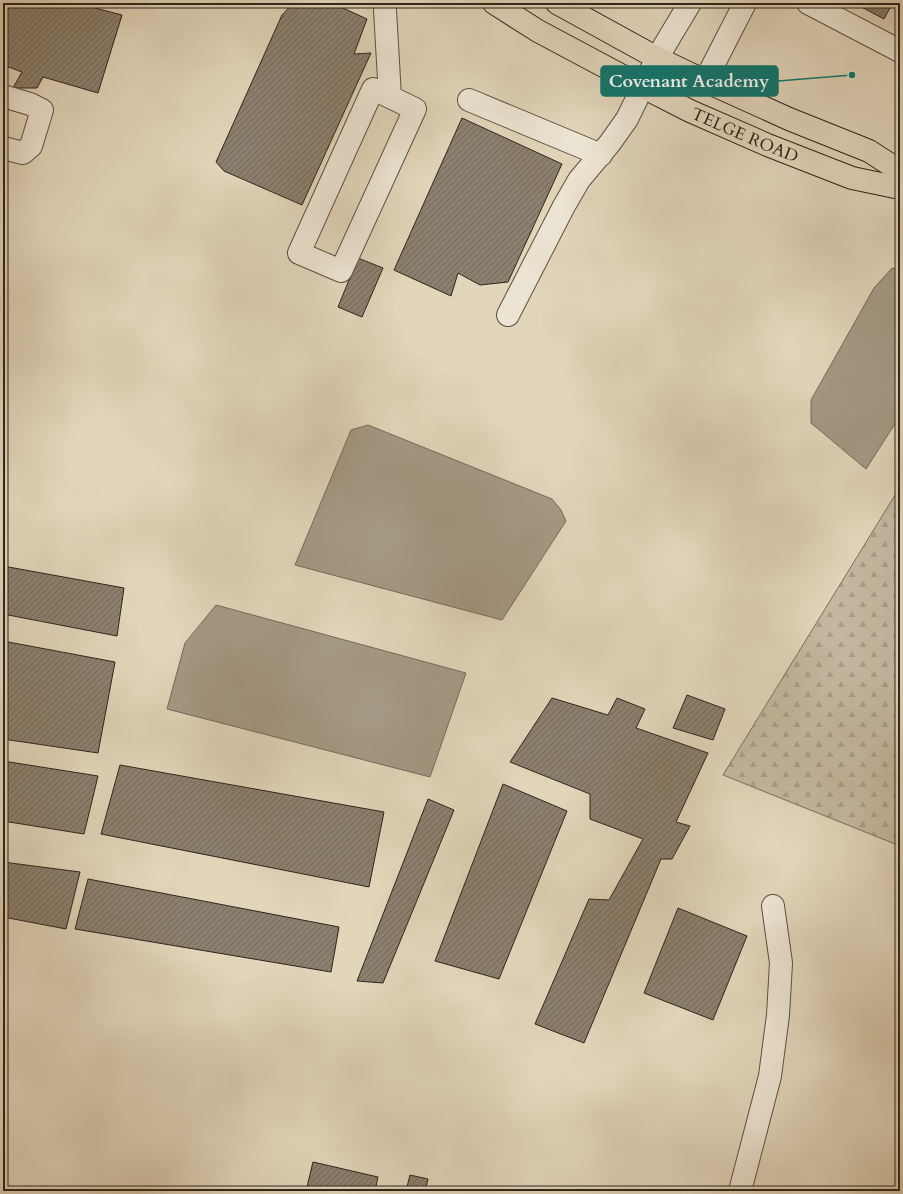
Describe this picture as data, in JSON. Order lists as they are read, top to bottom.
{
  "streets": {
    "main road": ["TELGE ROAD"]
  },
  "places": ["Covenant Academy"]
}
